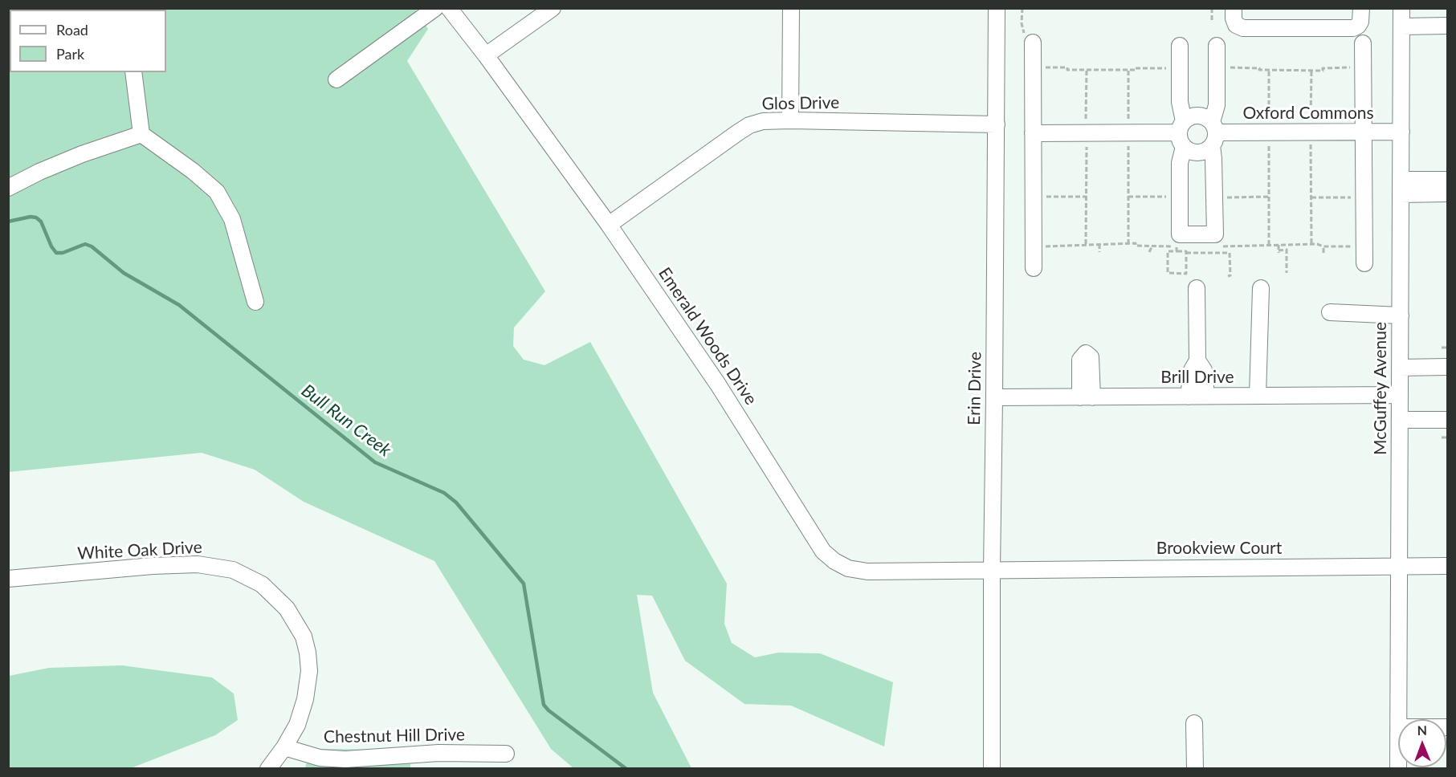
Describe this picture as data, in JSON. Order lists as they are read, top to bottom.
{
  "streets": {
    "street": [
      "Glos Drive",
      "Oxford Commons",
      "Emerald Woods Drive",
      "Brill Drive",
      "Erin Drive",
      "McGuffey Avenue",
      "Brookview Court",
      "White Oak Drive",
      "Chestnut Hill Drive"
    ]
  },
  "crossings": [
    ["Glos Drive", "Emerald Woods Drive"],
    ["Glos Drive", "Erin Drive"],
    ["Oxford Commons", "McGuffey Avenue"],
    ["Emerald Woods Drive", "Erin Drive"],
    ["Emerald Woods Drive", "Brookview Court"],
    ["Brill Drive", "Erin Drive"],
    ["Brill Drive", "McGuffey Avenue"],
    ["Erin Drive", "Brookview Court"],
    ["McGuffey Avenue", "Brookview Court"],
    ["White Oak Drive", "Chestnut Hill Drive"]
  ],
  "water": ["Bull Run Creek"],
  "legend": ["Road", "Park"],
  "north": "top"
}
